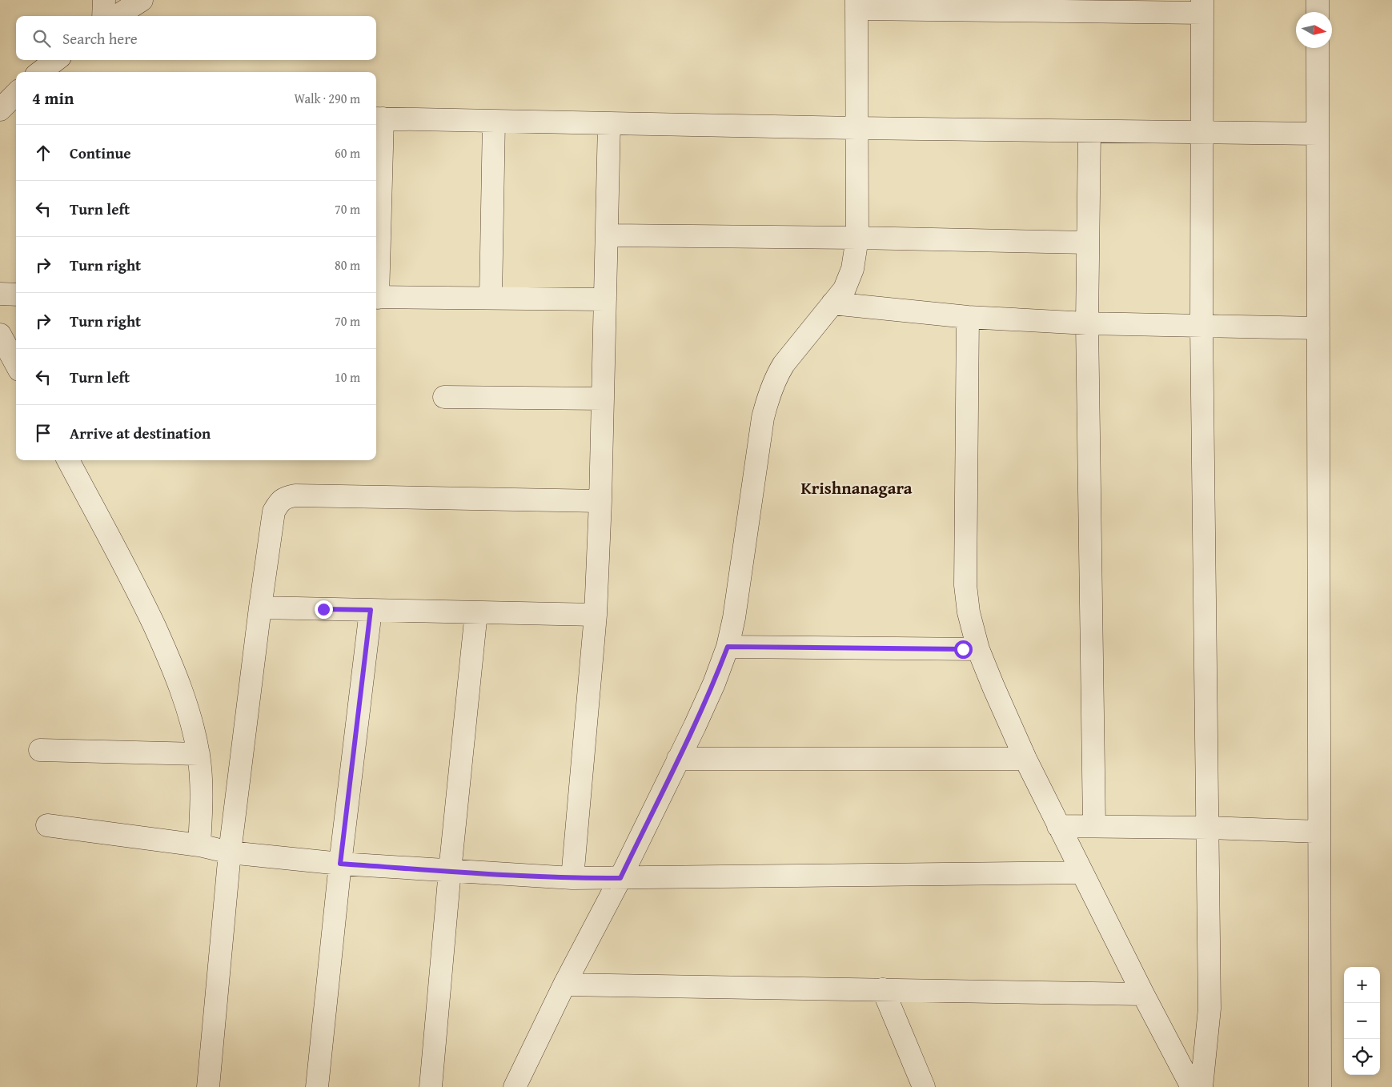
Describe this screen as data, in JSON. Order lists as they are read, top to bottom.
{
  "districts": ["Krishnanagara"],
  "north": "right",
  "page": {
    "search": "Search here",
    "heading": ["4 min", "Walk · 290 m"],
    "list": [
      ["Continue", "60 m"],
      ["Turn left", "70 m"],
      ["Turn right", "80 m"],
      ["Turn right", "70 m"],
      ["Turn left", "10 m"],
      "Arrive at destination"
    ],
    "map_buttons": ["+", "−"]
  }
}
